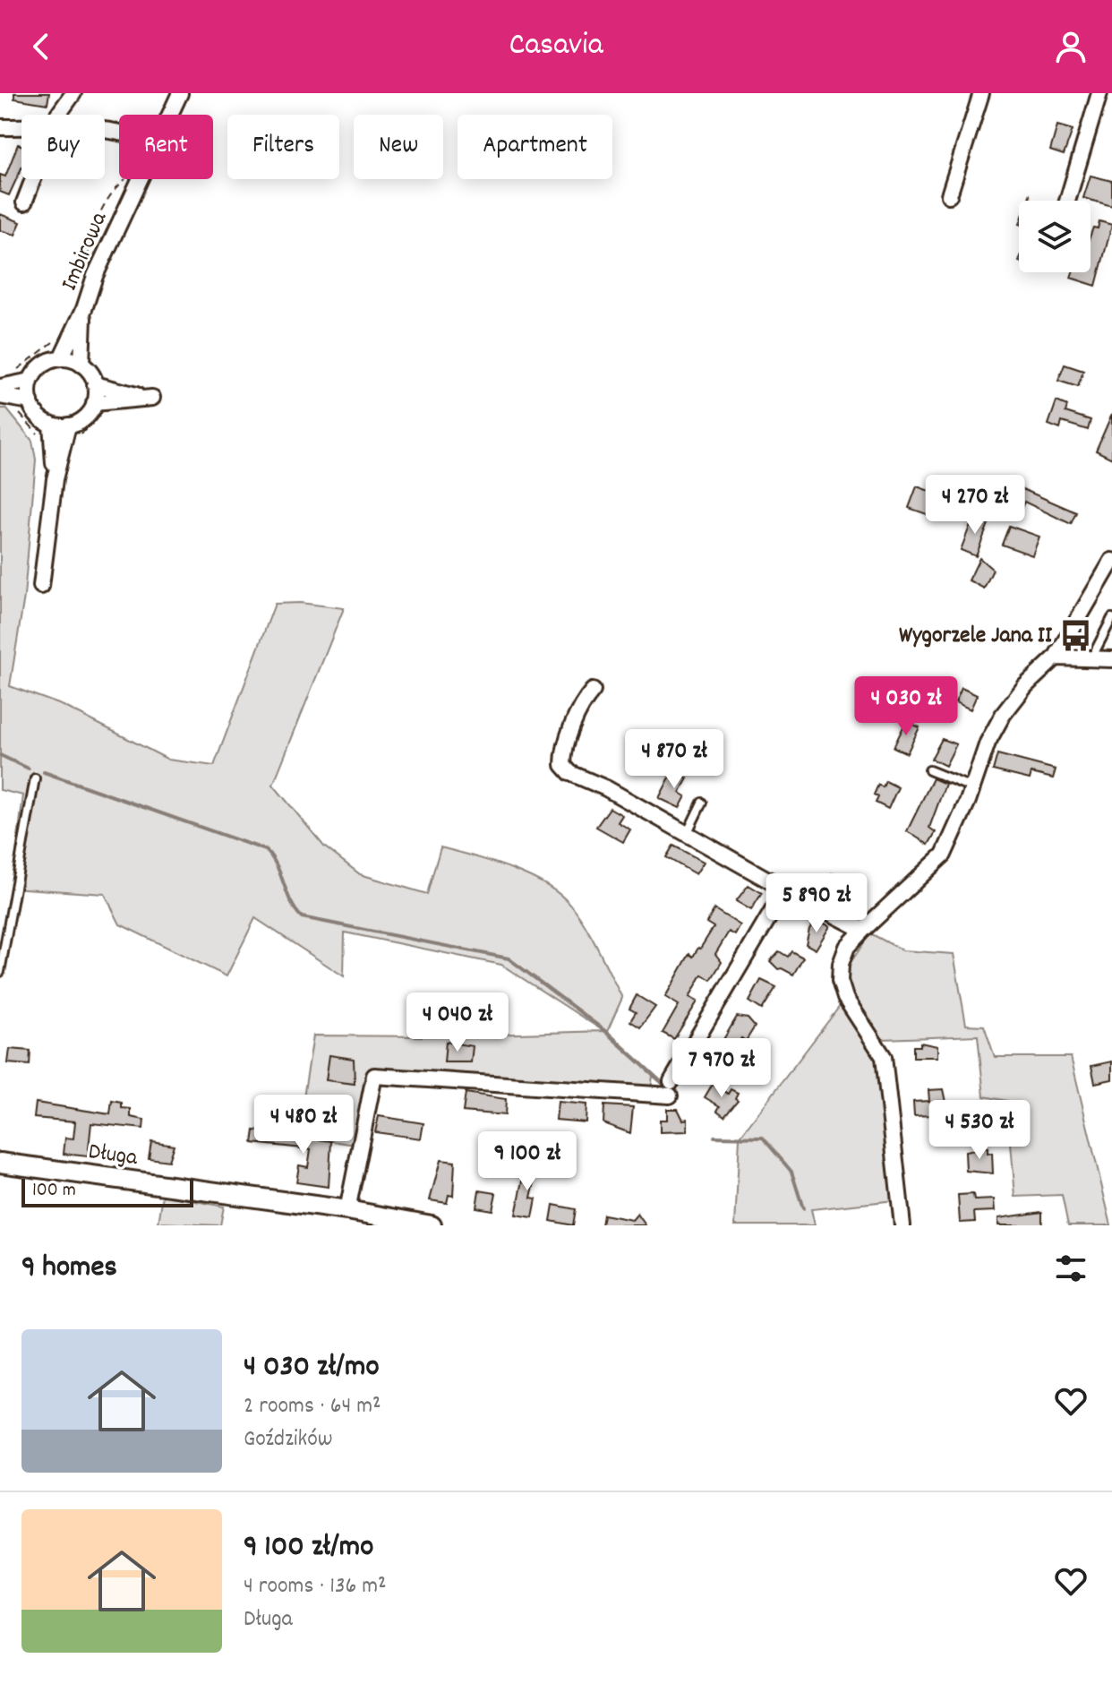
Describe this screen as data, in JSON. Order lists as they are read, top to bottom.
{
  "streets": {
    "street": ["Imbirowa", "Długa"]
  },
  "places": {
    "bus stop": ["Wygorzele Jana II"]
  },
  "scale_bar": "100 m",
  "page": {
    "header": "Casavia",
    "chip": [
      "Buy",
      "Rent",
      "Filters",
      "New",
      "Apartment"
    ],
    "price": [
      "4 270 zł",
      "4 030 zł",
      "4 870 zł",
      "5 890 zł",
      "4 040 zł",
      "7 970 zł",
      "4 480 zł",
      "4 530 zł",
      "9 100 zł"
    ],
    "scale": "100 m",
    "heading": "9 homes",
    "list": [
      {
        "name": "4 030 zł/mo",
        "note": "2 rooms · 64 m² · Goździków"
      },
      {
        "name": "9 100 zł/mo",
        "note": "4 rooms · 136 m² · Długa"
      }
    ]
  }
}
